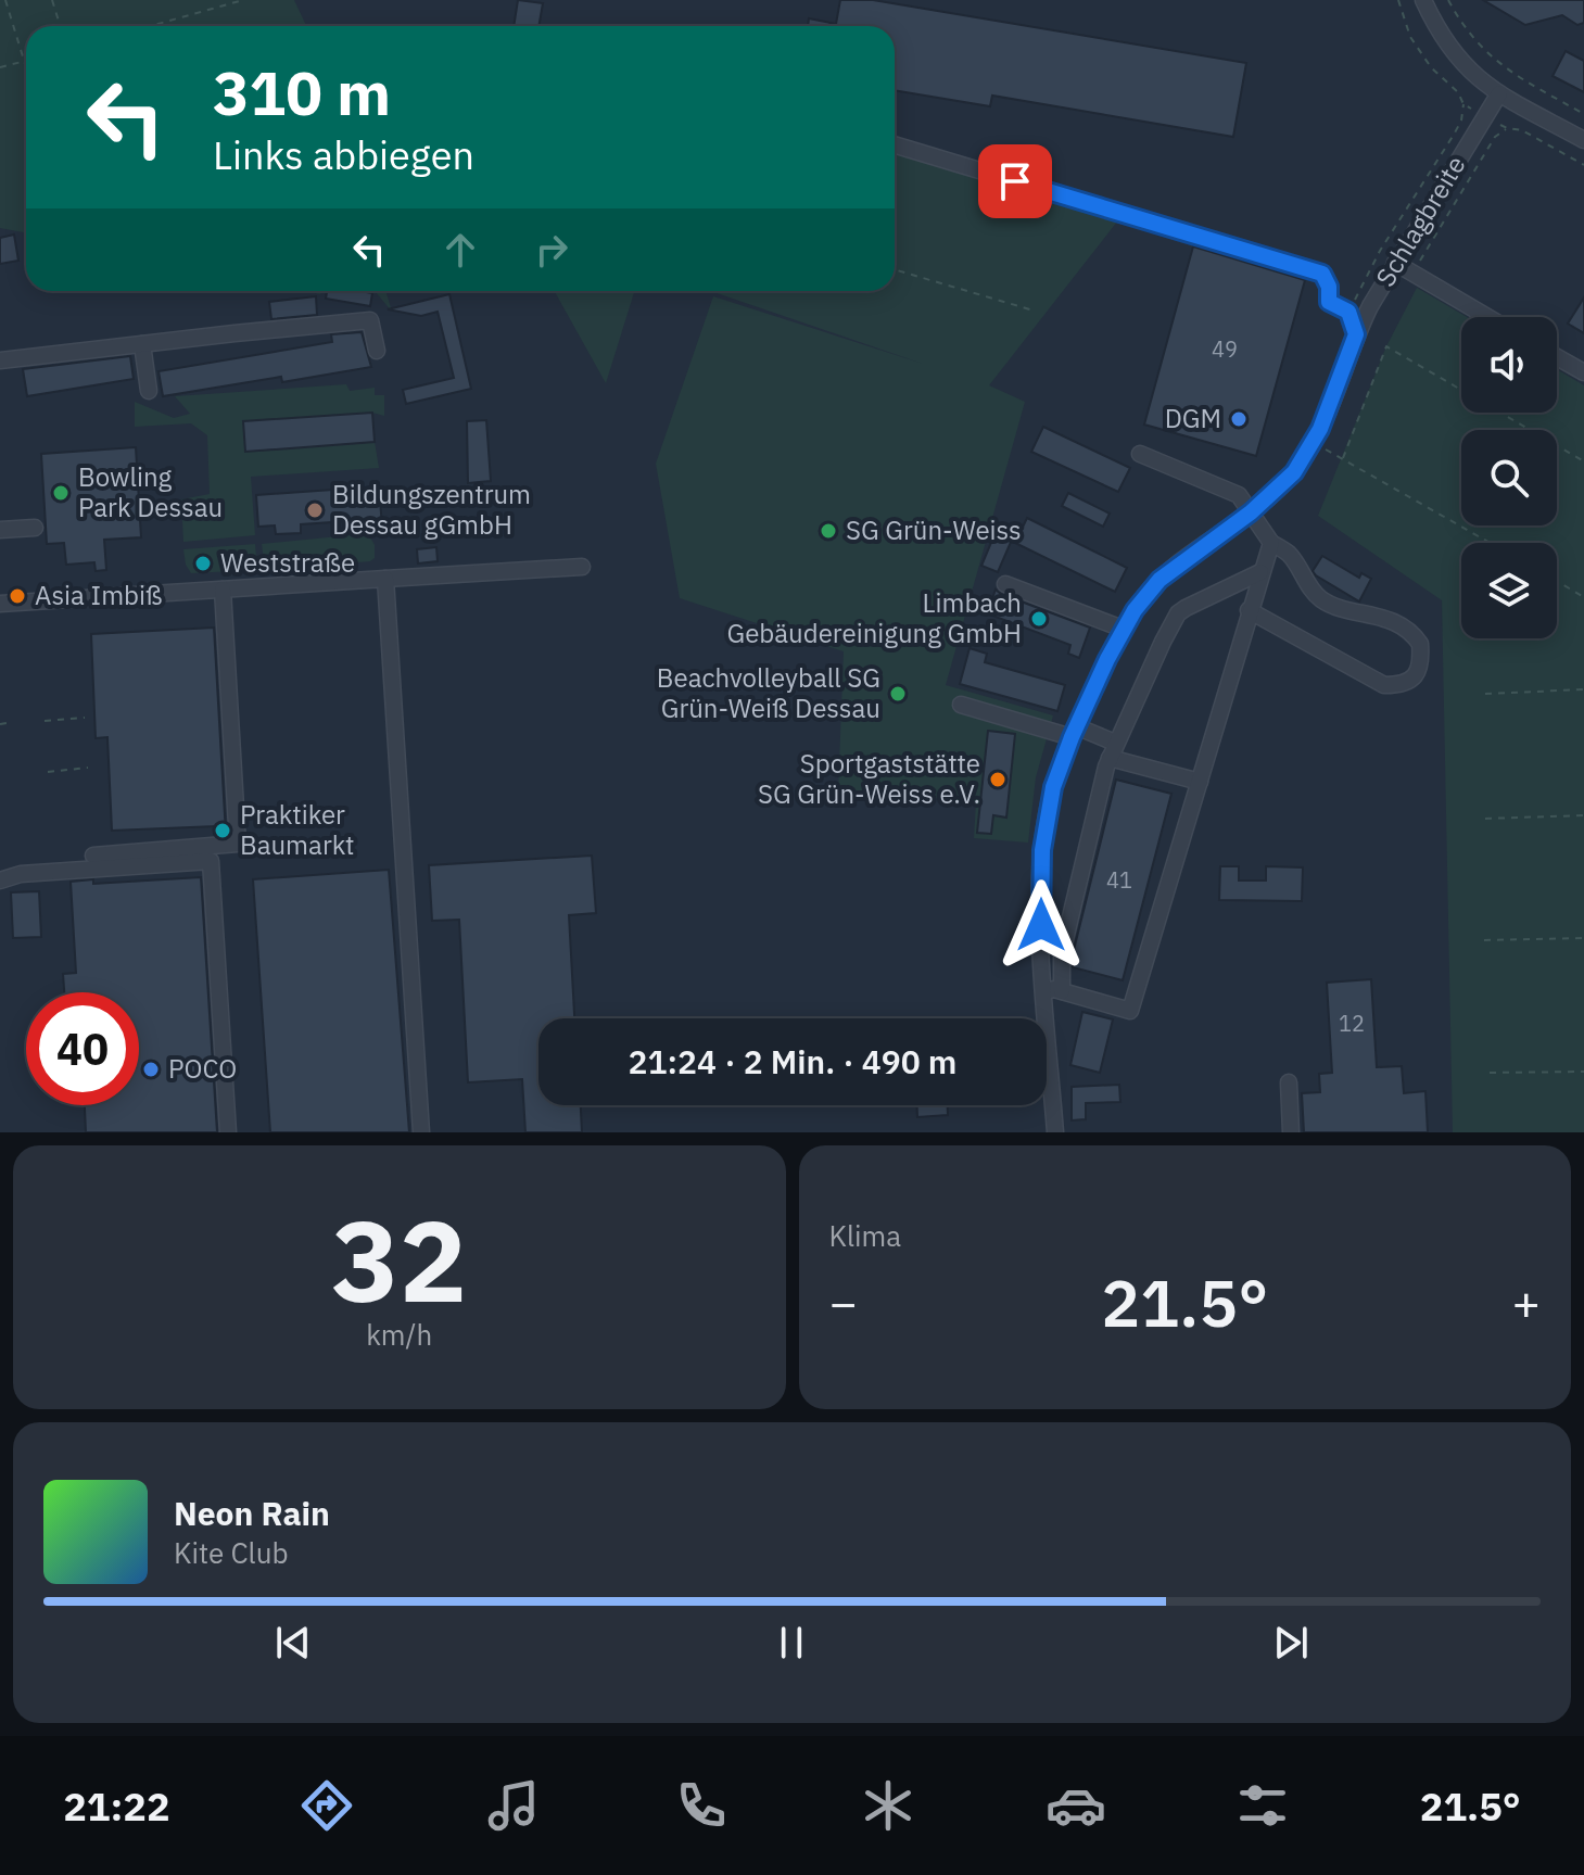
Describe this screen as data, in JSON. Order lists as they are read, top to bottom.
{
  "streets": {
    "street": ["Schlagbreite"]
  },
  "places": [
    "DGM",
    "Bowling Park Dessau",
    "Bildungszentrum Dessau gGmbH",
    "SG Grün-Weiss",
    "Weststraße",
    "Asia Imbiß",
    "Limbach Gebäudereinigung GmbH",
    "Beachvolleyball SG Grün-Weiß Dessau",
    "Sportgaststätte SG Grün-Weiss e.V.",
    "Praktiker Baumarkt",
    "POCO"
  ],
  "house_numbers": ["49", "41", "12"],
  "page": {
    "turn": ["310 m", "Links abbiegen"],
    "limit": "40",
    "trip": "21:24 · 2 Min. · 490 m",
    "tile": [
      ["32", "km/h"],
      "Klima"
    ],
    "heat": ["−", "21.5°", "+"],
    "song": ["Neon Rain", "Kite Club"],
    "tabs": ["21:22", "21.5°"]
  }
}
